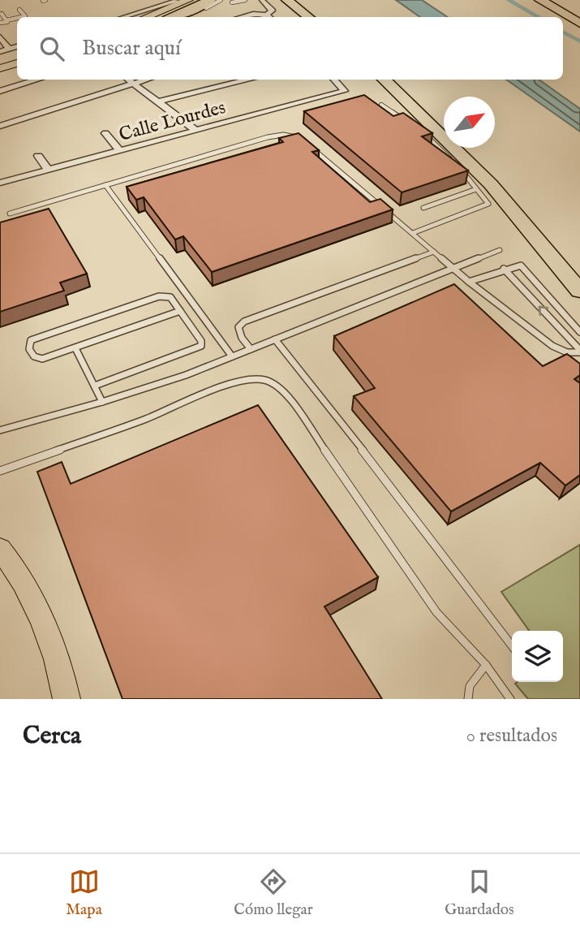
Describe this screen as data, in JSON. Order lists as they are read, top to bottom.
{
  "streets": {
    "street": ["Calle Lourdes"]
  },
  "north": "top right",
  "page": {
    "search": "Buscar aquí",
    "heading": ["Cerca", "0 resultados"],
    "nav": ["Mapa", "Cómo llegar", "Guardados"]
  }
}
